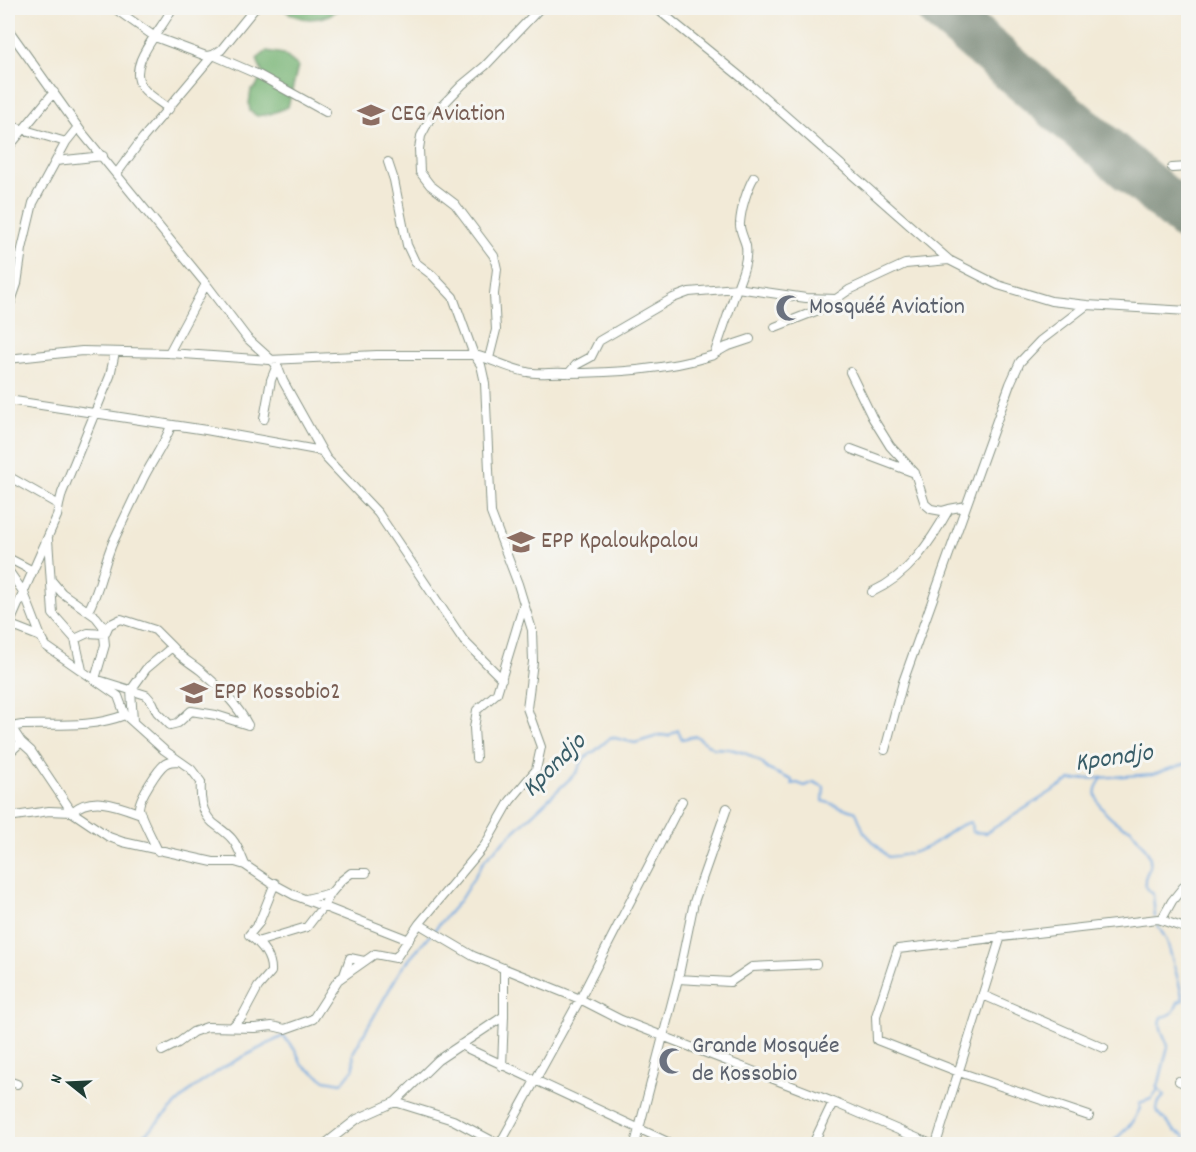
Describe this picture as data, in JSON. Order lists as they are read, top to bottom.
{
  "water": ["Kpondjo"],
  "places": {
    "school or university": ["CEG Aviation", "EPP Kpaloukpalou", "EPP Kossobio2"],
    "mosque": ["Mosquéé Aviation", "Grande Mosquée de Kossobio"]
  },
  "north": "left"
}
